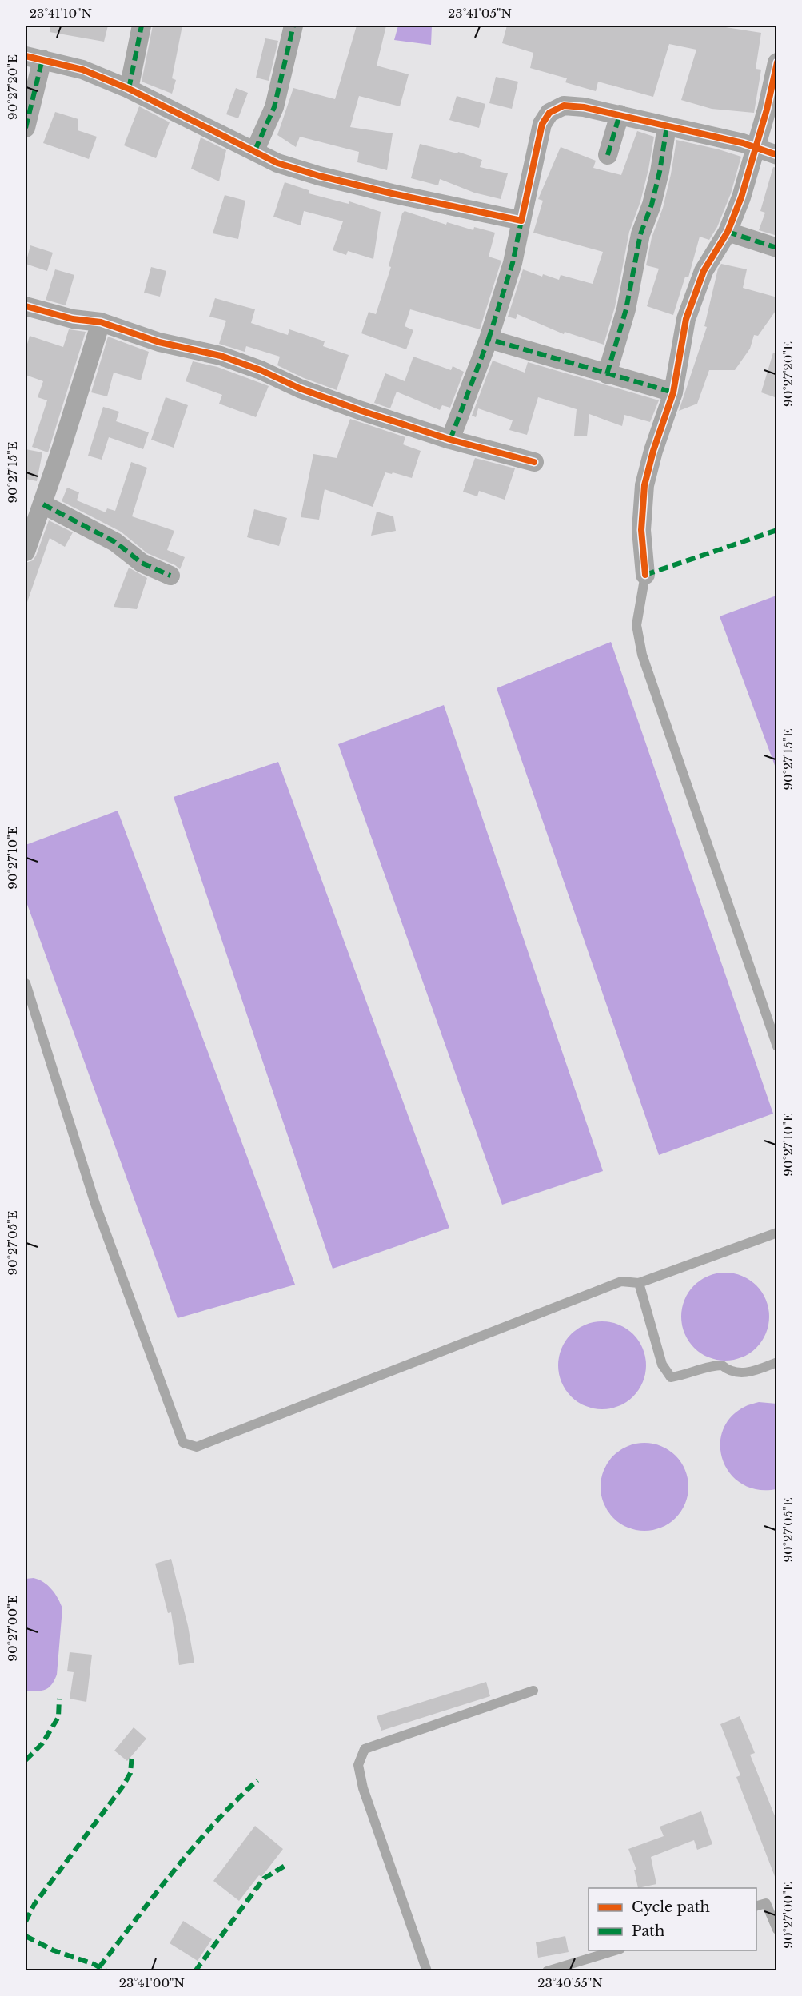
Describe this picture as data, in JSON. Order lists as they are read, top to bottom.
{
  "legend": ["Cycle path", "Path"],
  "coordinates": [
    "23°41'10\"N",
    "23°41'05\"N",
    "90°27'20\"E",
    "90°27'15\"E",
    "90°27'10\"E",
    "90°27'05\"E",
    "90°27'00\"E",
    "23°41'00\"N",
    "23°40'55\"N"
  ]
}
